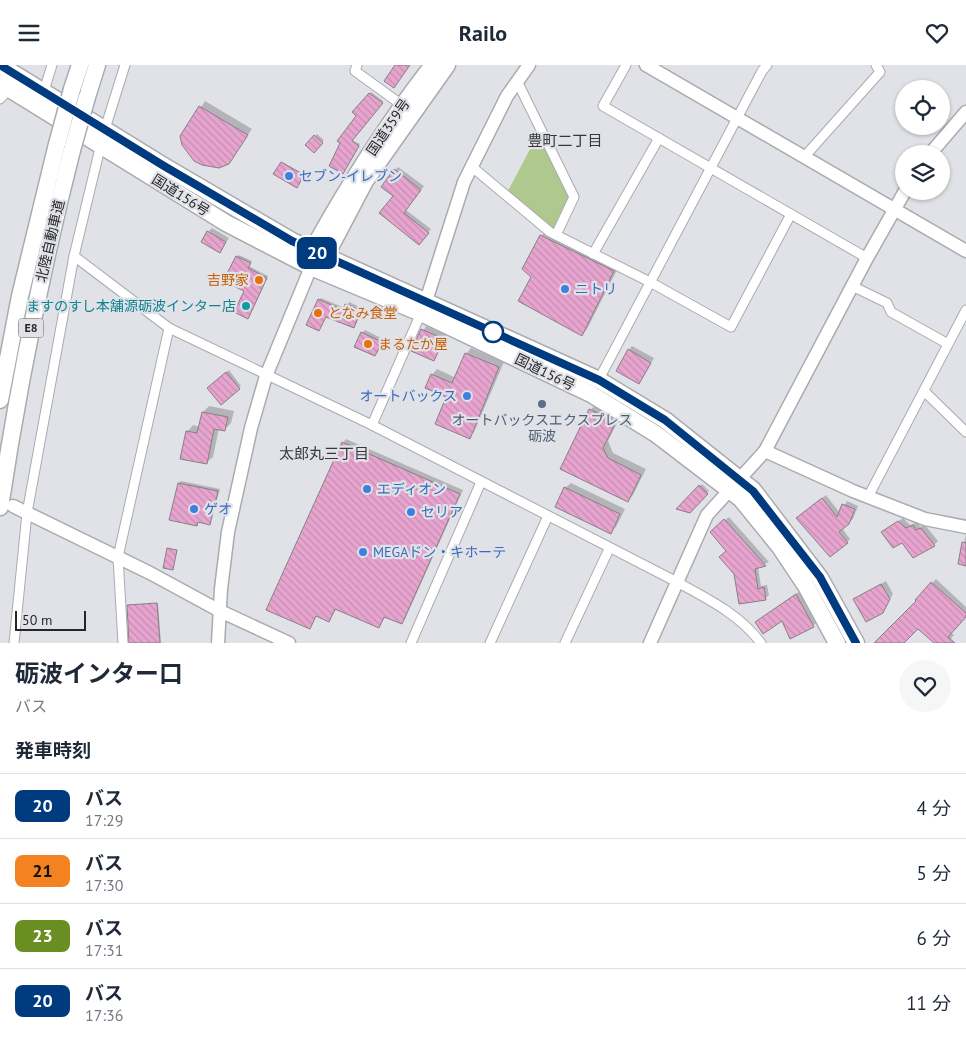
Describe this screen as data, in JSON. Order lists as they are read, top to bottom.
{
  "streets": {
    "highway": [
      "国道359号",
      "国道156号",
      "北陸自動車道",
      "E8"
    ]
  },
  "crossings": [
    ["国道359号", "国道156号"]
  ],
  "districts": ["豊町二丁目", "太郎丸三丁目"],
  "places": [
    "セブン-イレブン",
    "吉野家",
    "ニトリ",
    "ますのすし本舗源砺波インター店",
    "となみ食堂",
    "まるたか屋",
    "オートバックス",
    "オートバックスエクスプレス 砺波",
    "エディオン",
    "ゲオ",
    "セリア",
    "MEGAドン・キホーテ"
  ],
  "lines": ["bus line 20"],
  "scale_bar": "50 m",
  "page": {
    "header": "Railo",
    "on_map": "20",
    "scale": "50 m",
    "heading": [
      ["砺波インター口", "バス"],
      "発車時刻"
    ],
    "list": [
      {
        "mark": "20",
        "name": "バス",
        "note": "17:29",
        "value": "4 分"
      },
      {
        "mark": "21",
        "name": "バス",
        "note": "17:30",
        "value": "5 分"
      },
      {
        "mark": "23",
        "name": "バス",
        "note": "17:31",
        "value": "6 分"
      },
      {
        "mark": "20",
        "name": "バス",
        "note": "17:36",
        "value": "11 分"
      }
    ]
  }
}
